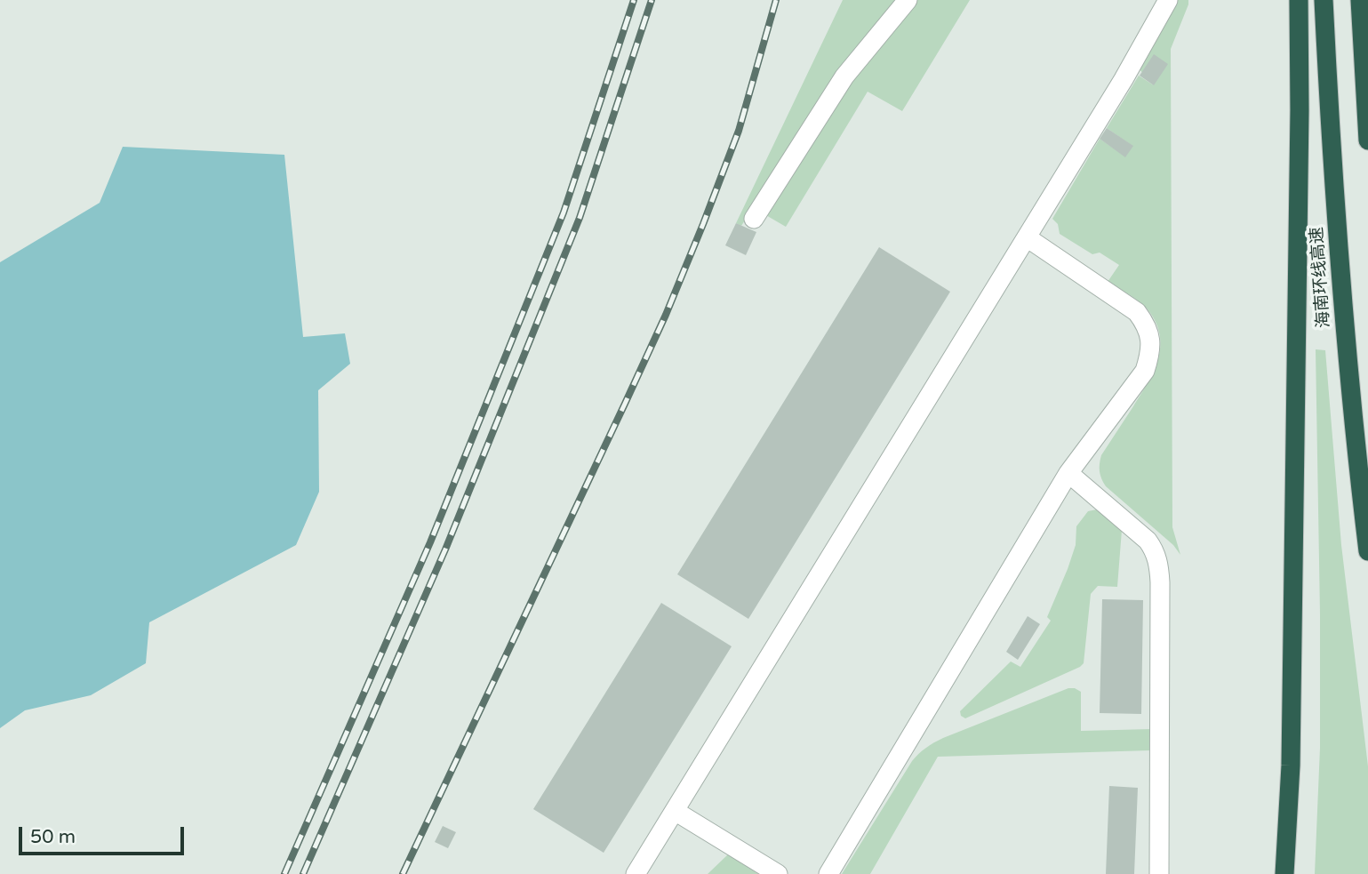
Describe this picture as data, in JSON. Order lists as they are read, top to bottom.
{
  "streets": {
    "highway": ["海南环线高速"]
  },
  "scale_bar": "50 m"
}
